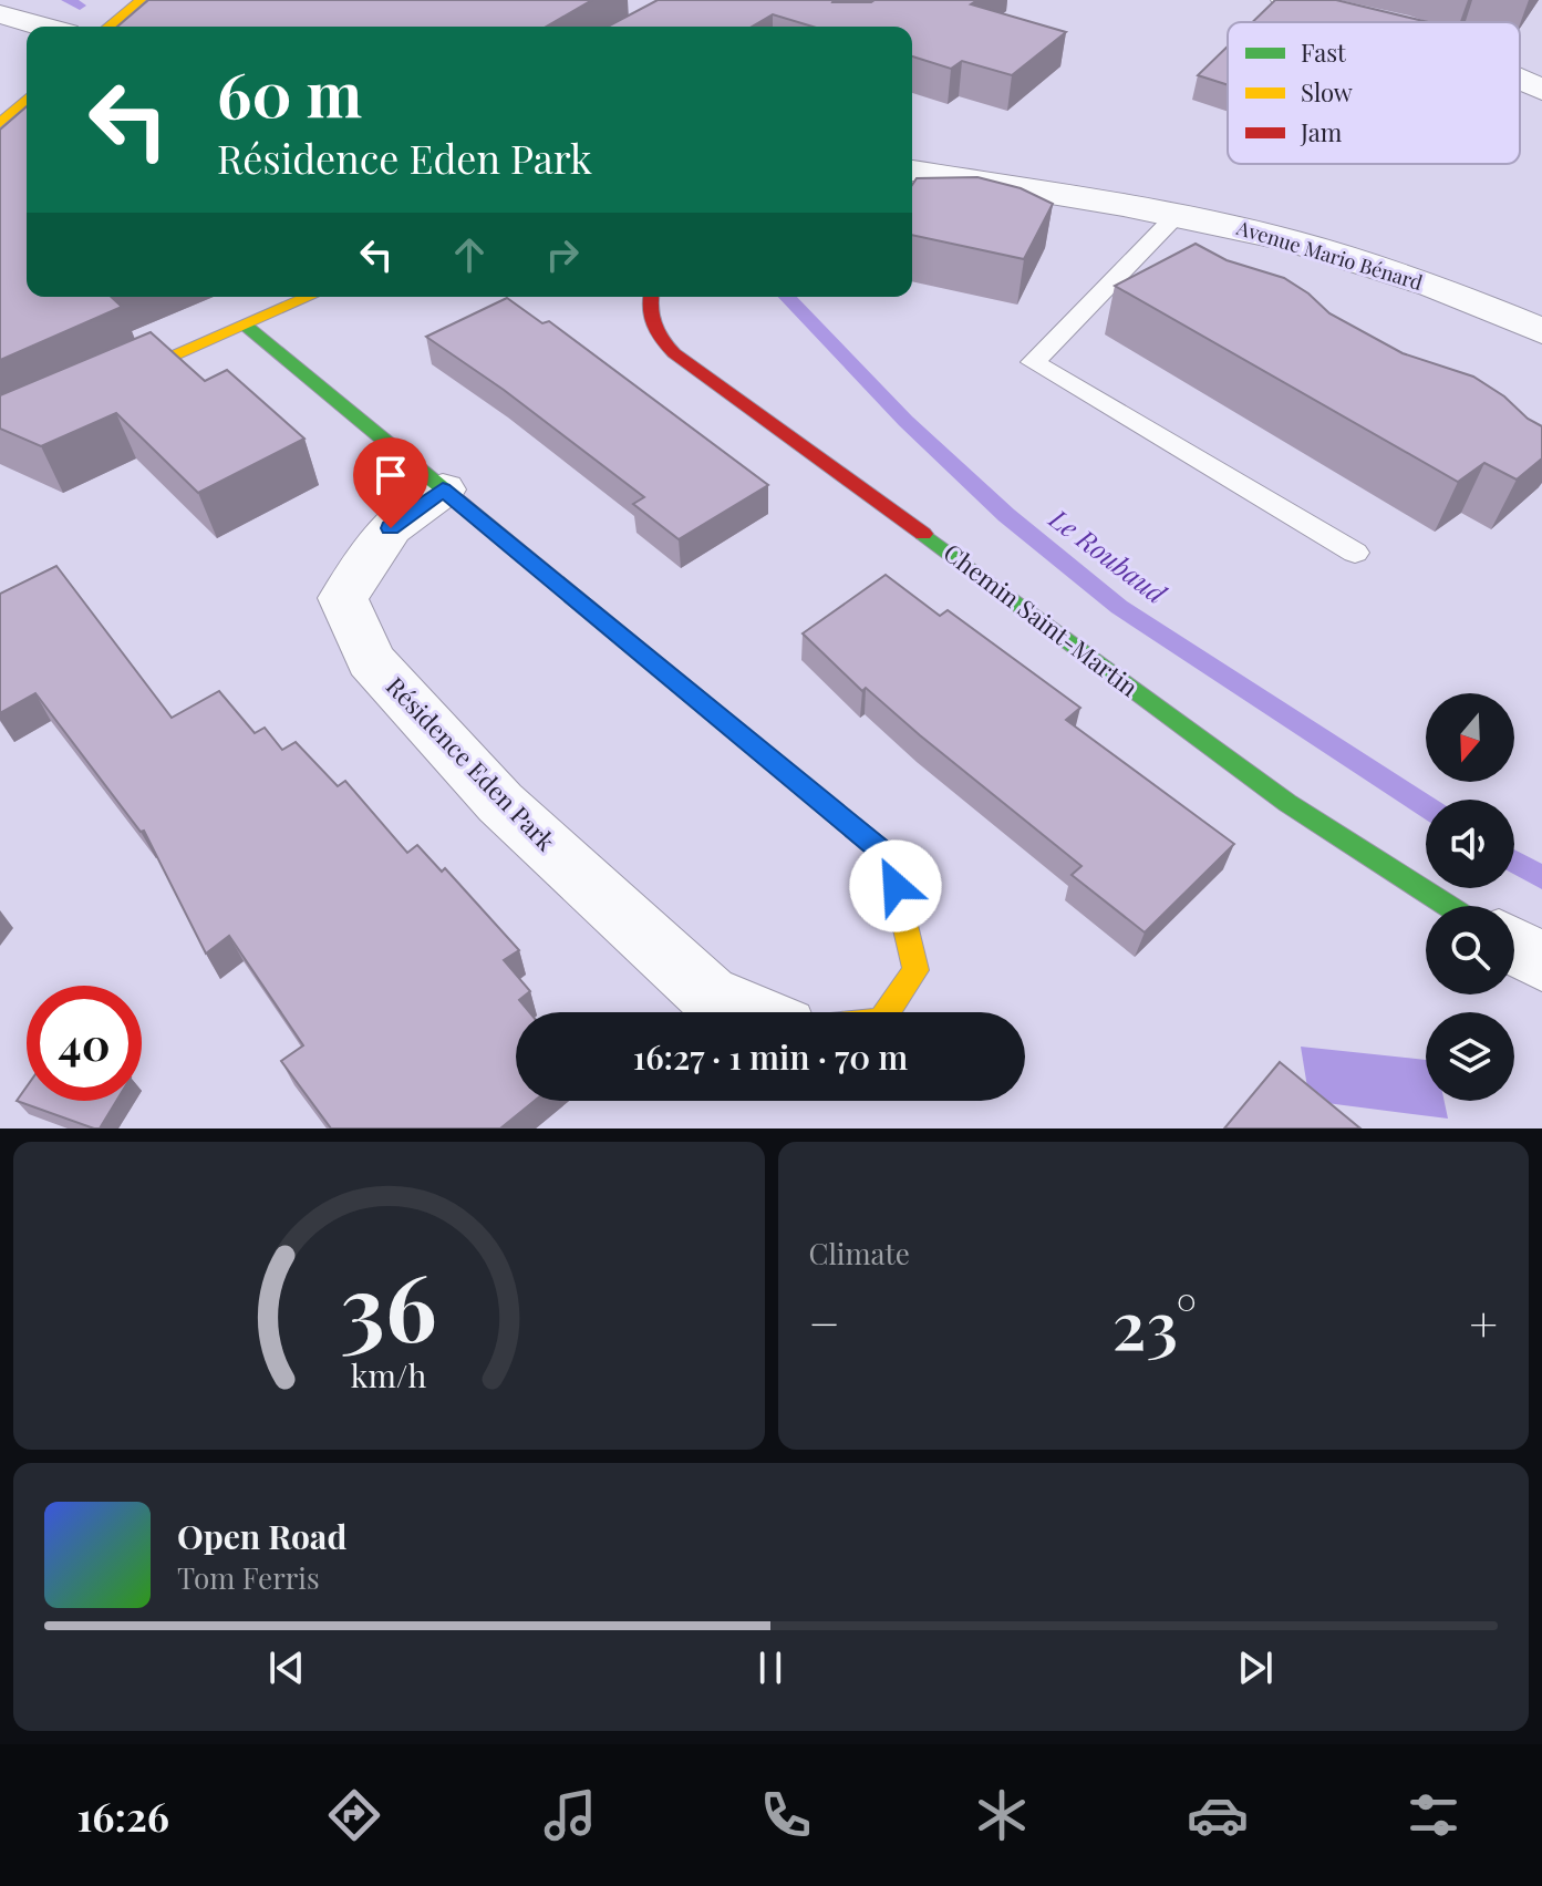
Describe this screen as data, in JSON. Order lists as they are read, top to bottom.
{
  "streets": {
    "street": ["Avenue Mario Bénard", "Chemin Saint-Martin", "Résidence Eden Park"]
  },
  "water": ["Le Roubaud"],
  "legend": ["Fast", "Slow", "Jam"],
  "north": "bottom",
  "page": {
    "turn": ["60 m", "Résidence Eden Park"],
    "limit": "40",
    "trip": "16:27 · 1 min · 70 m",
    "tile": "Climate",
    "heat": ["−", "23°", "+"],
    "song": ["Open Road", "Tom Ferris"],
    "tabs": "16:26",
    "gauge": ["36", "km/h"]
  }
}
